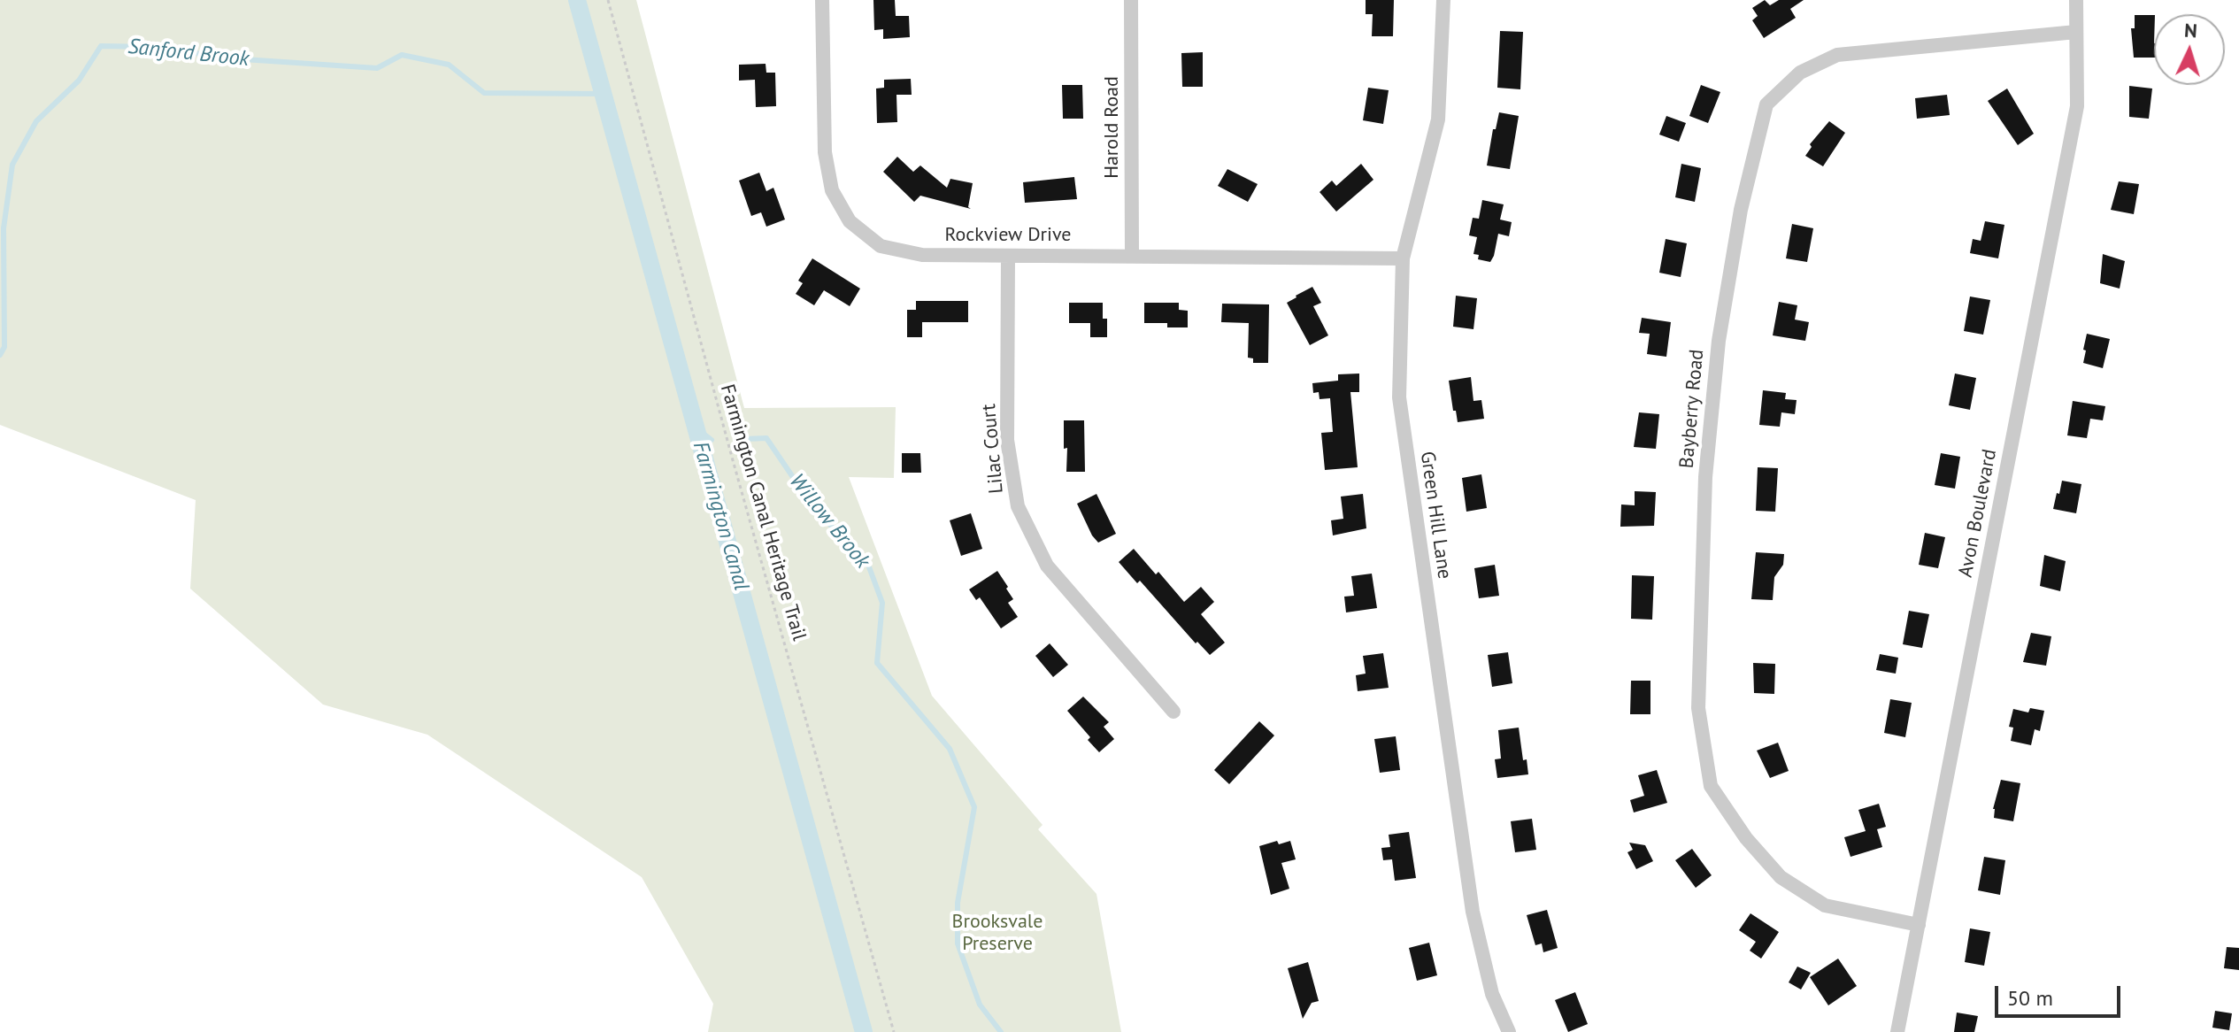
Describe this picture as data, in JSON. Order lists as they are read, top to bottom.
{
  "streets": {
    "street": [
      "Harold Road",
      "Rockview Drive",
      "Bayberry Road",
      "Lilac Court",
      "Avon Boulevard",
      "Green Hill Lane"
    ],
    "path": ["Farmington Canal Heritage Trail"]
  },
  "crossings": [
    ["Harold Road", "Rockview Drive"],
    ["Rockview Drive", "Lilac Court"],
    ["Rockview Drive", "Green Hill Lane"],
    ["Bayberry Road", "Avon Boulevard"]
  ],
  "water": ["Sanford Brook", "Farmington Canal", "Willow Brook"],
  "parks": ["Brooksvale Preserve"],
  "scale_bar": "50 m",
  "north": "top"
}
